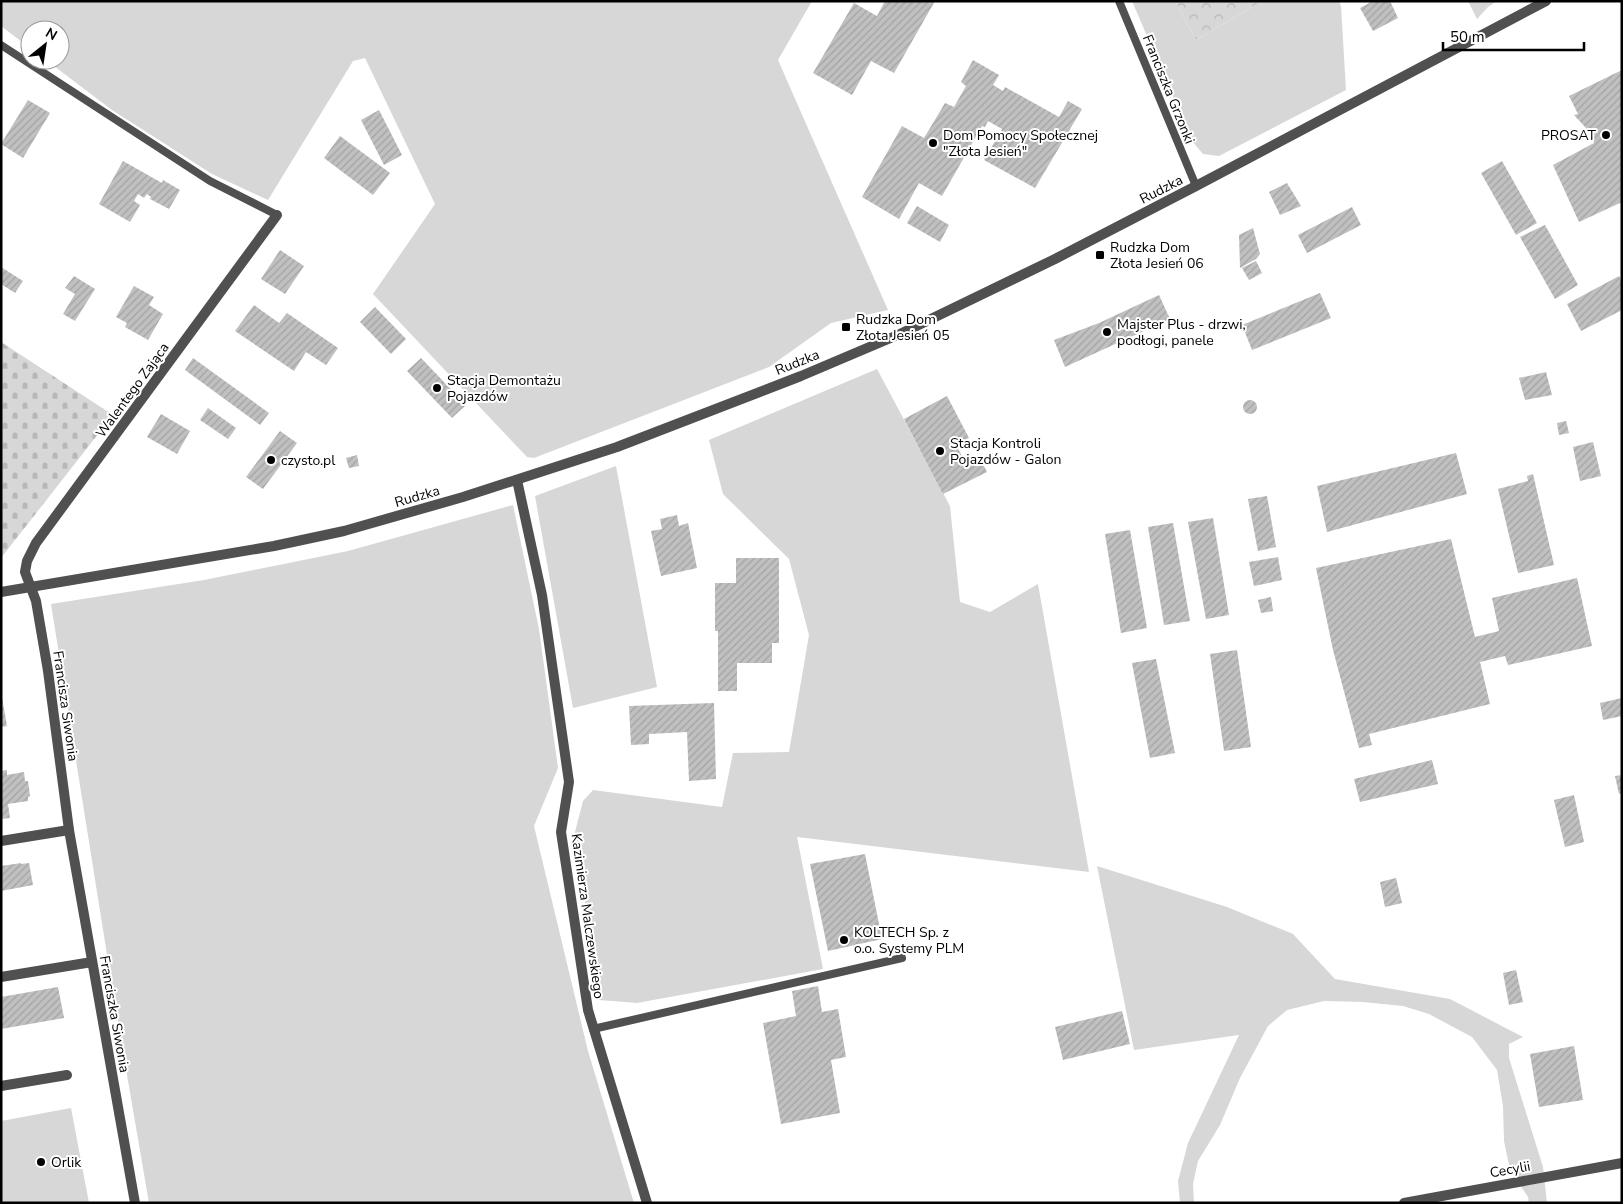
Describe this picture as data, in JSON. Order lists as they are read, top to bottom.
{
  "streets": {
    "street": [
      "Rudzka",
      "Walentego Zająca",
      "Francisza Siwonia",
      "Kazimierza Malczewskiego",
      "Franciszka Siwonia",
      "Cecylii"
    ],
    "lane": ["Franciszka Grzonki"]
  },
  "crossings": [
    ["Franciszka Grzonki", "Rudzka"],
    ["Rudzka", "Walentego Zająca"],
    ["Rudzka", "Francisza Siwonia"],
    ["Rudzka", "Kazimierza Malczewskiego"],
    ["Walentego Zająca", "Francisza Siwonia"],
    ["Francisza Siwonia", "Franciszka Siwonia"]
  ],
  "places": {
    "other": [
      "PROSAT",
      "Dom Pomocy Społecznej \"Złota Jesień\"",
      "Majster Plus - drzwi, podłogi, panele",
      "Stacja Demontażu Pojazdów",
      "Stacja Kontroli Pojazdów - Galon",
      "czysto.pl",
      "KOLTECH Sp. z o.o. Systemy PLM",
      "Orlik"
    ],
    "transit": ["Rudzka Dom Złota Jesień 06", "Rudzka Dom Złota Jesień 05"]
  },
  "scale_bar": "50 m",
  "north": "top right"
}
